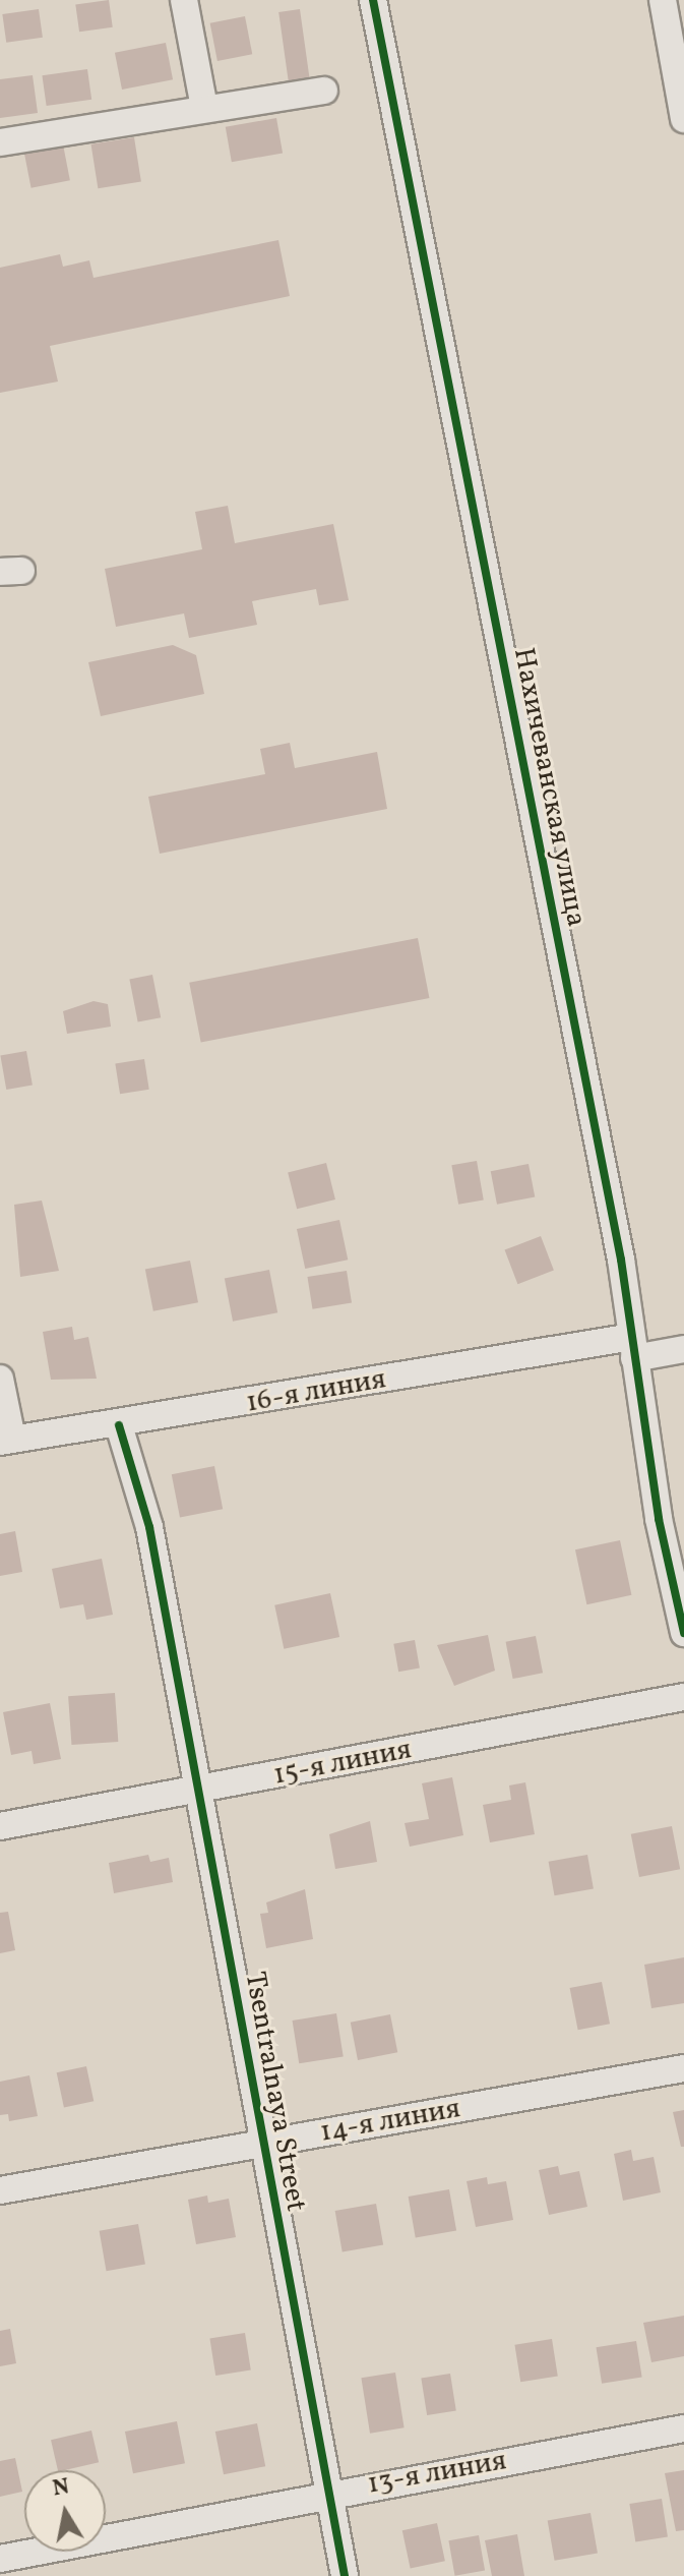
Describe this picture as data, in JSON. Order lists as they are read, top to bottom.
{
  "streets": {
    "street": [
      "Нахичеванская улица",
      "16-я линия",
      "15-я линия",
      "Tsentralnaya Street",
      "14-я линия",
      "13-я линия"
    ]
  },
  "crossings": [
    ["Нахичеванская улица", "16-я линия"],
    ["16-я линия", "Tsentralnaya Street"],
    ["15-я линия", "Tsentralnaya Street"],
    ["Tsentralnaya Street", "14-я линия"],
    ["Tsentralnaya Street", "13-я линия"]
  ],
  "north": "top"
}
